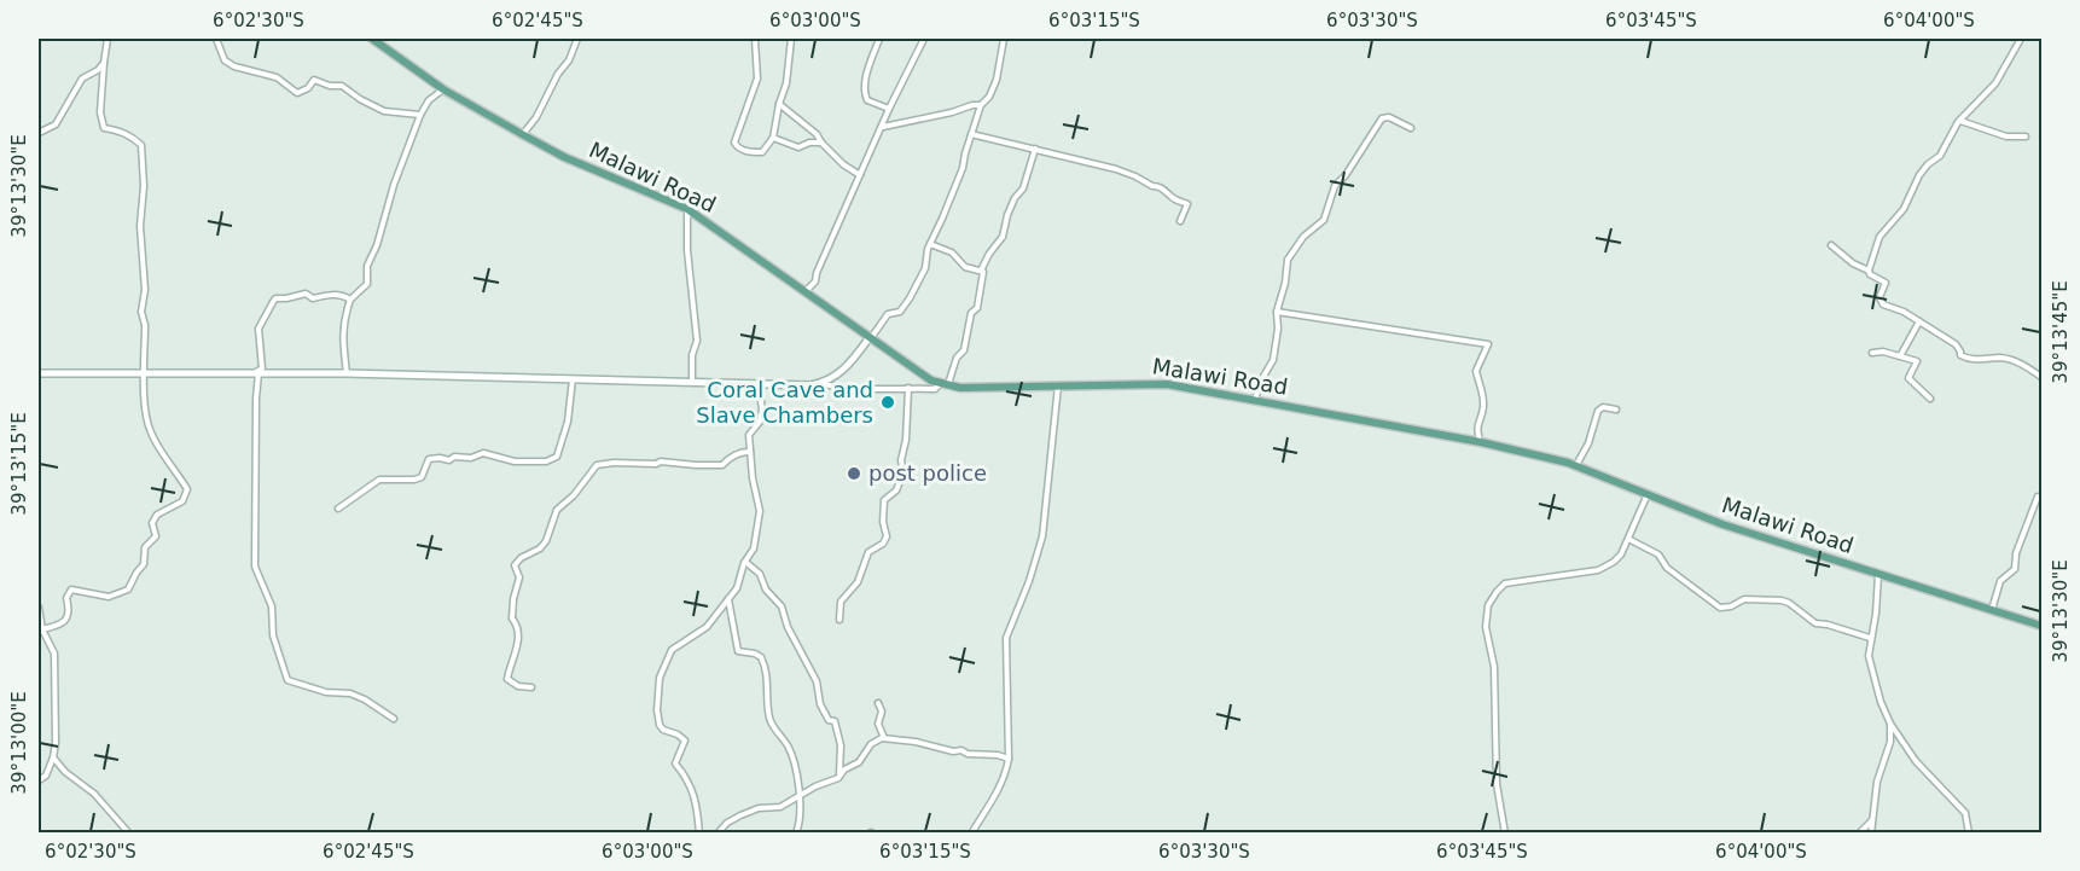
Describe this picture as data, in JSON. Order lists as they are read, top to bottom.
{
  "streets": {
    "main road": ["Malawi Road"]
  },
  "places": ["Coral Cave and Slave Chambers", "post police"],
  "coordinates": [
    "6°02'30\"S",
    "6°02'45\"S",
    "6°03'00\"S",
    "6°03'15\"S",
    "6°03'30\"S",
    "6°03'45\"S",
    "6°04'00\"S",
    "39°13'30\"E",
    "39°13'45\"E",
    "39°13'15\"E",
    "39°13'00\"E"
  ]
}
